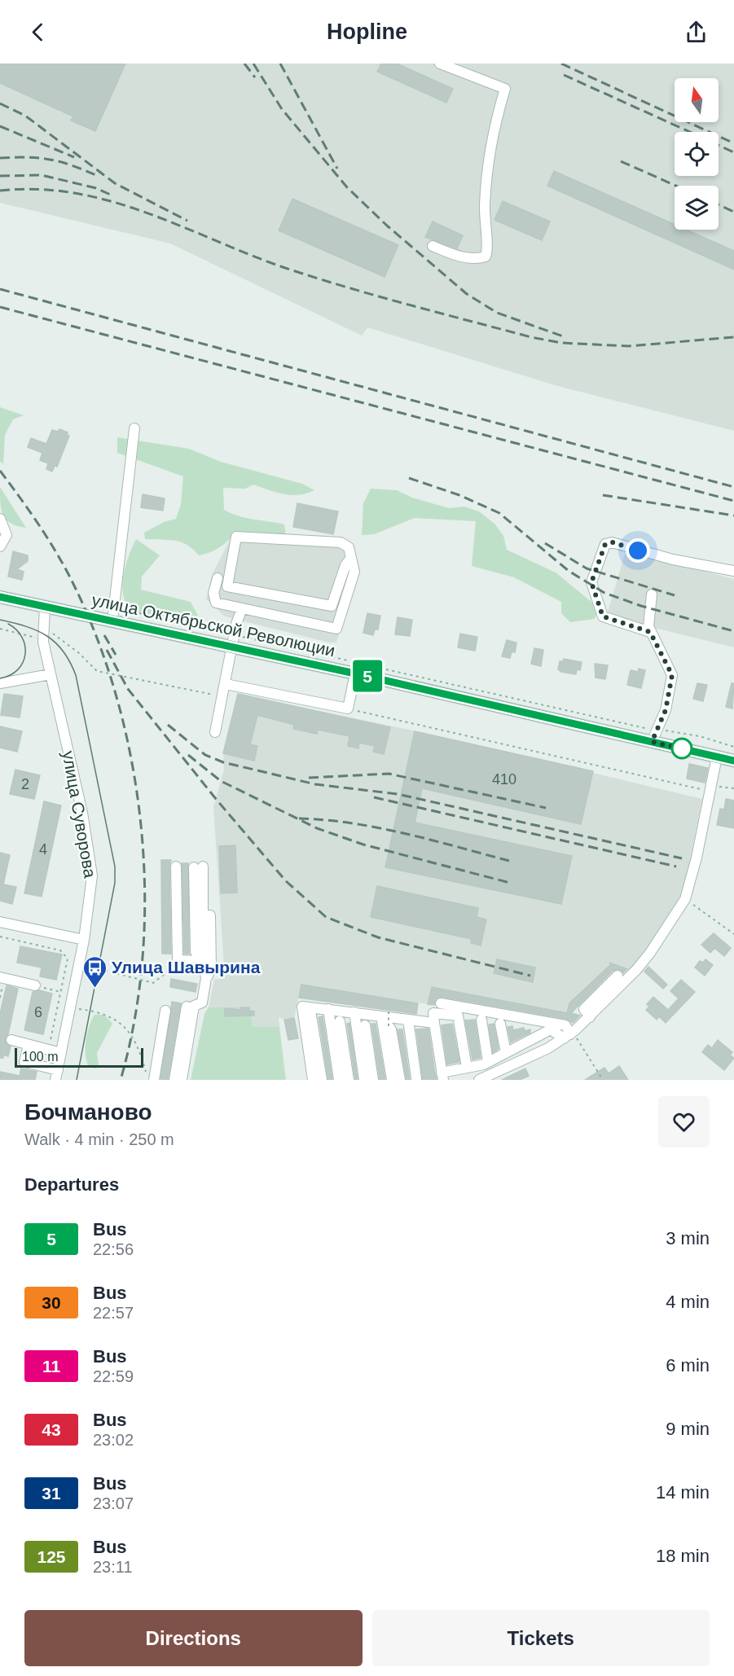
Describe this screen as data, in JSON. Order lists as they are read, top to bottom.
{
  "streets": {
    "main road": ["улица Октябрьской Революции"],
    "street": ["улица Суворова"]
  },
  "crossings": [
    ["улица Октябрьской Революции", "улица Суворова"]
  ],
  "places": {
    "bus stop": ["Улица Шавырина"]
  },
  "lines": ["bus line 5"],
  "house_numbers": [
    "410",
    "2",
    "4",
    "6"
  ],
  "scale_bar": "100 m",
  "north": "top",
  "page": {
    "header": "Hopline",
    "on_map": "5",
    "scale": "100 m",
    "heading": [
      ["Бочманово", "Walk · 4 min · 250 m"],
      "Departures"
    ],
    "list": [
      {
        "mark": "5",
        "name": "Bus",
        "note": "22:56",
        "value": "3 min"
      },
      {
        "mark": "30",
        "name": "Bus",
        "note": "22:57",
        "value": "4 min"
      },
      {
        "mark": "11",
        "name": "Bus",
        "note": "22:59",
        "value": "6 min"
      },
      {
        "mark": "43",
        "name": "Bus",
        "note": "23:02",
        "value": "9 min"
      },
      {
        "mark": "31",
        "name": "Bus",
        "note": "23:07",
        "value": "14 min"
      },
      {
        "mark": "125",
        "name": "Bus",
        "note": "23:11",
        "value": "18 min"
      }
    ],
    "buttons": ["Directions", "Tickets"]
  }
}
